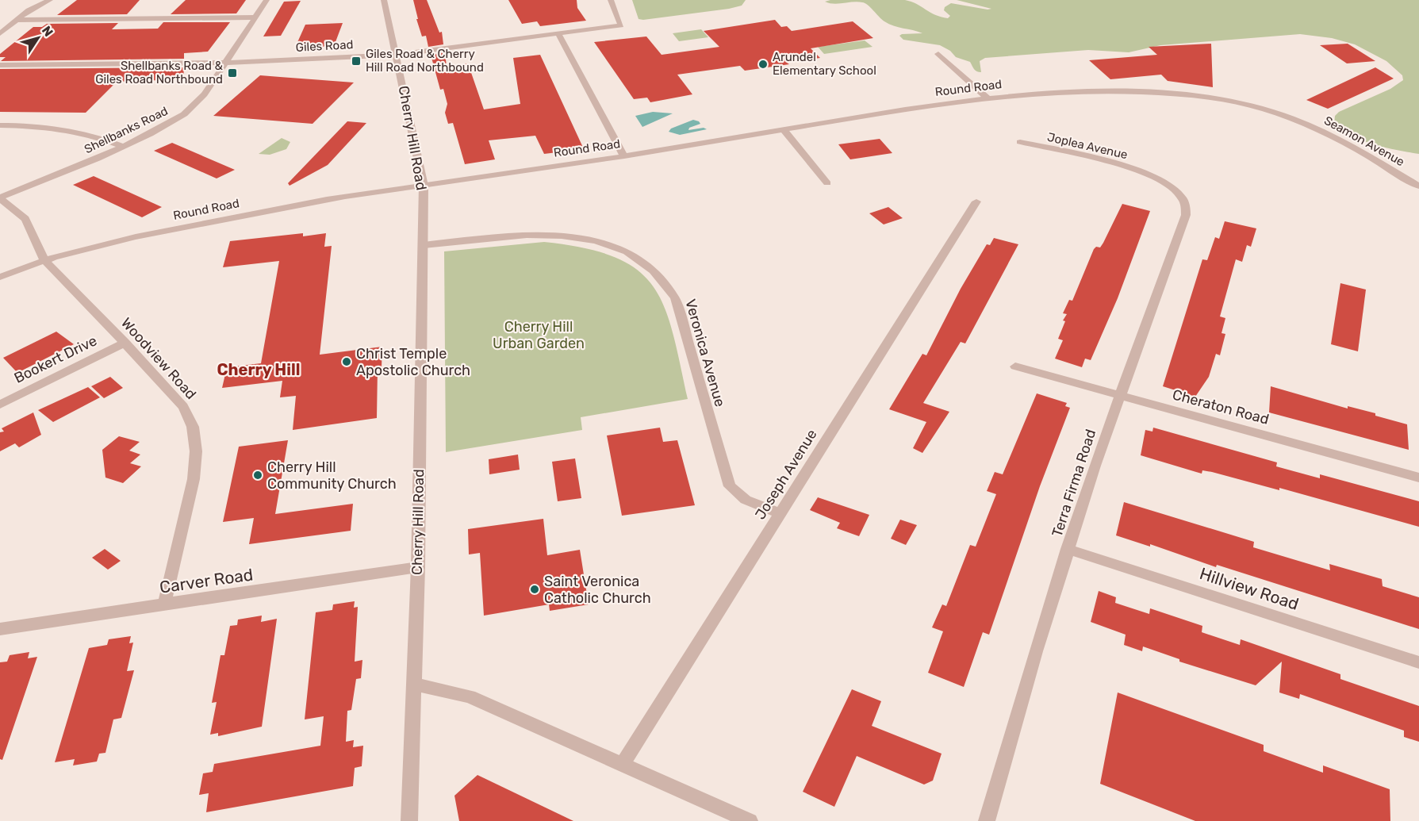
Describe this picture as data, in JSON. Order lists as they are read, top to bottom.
{
  "streets": {
    "street": [
      "Giles Road",
      "Round Road",
      "Shellbanks Road",
      "Cherry Hill Road",
      "Seamon Avenue",
      "Joplea Avenue",
      "Veronica Avenue",
      "Woodview Road",
      "Bookert Drive",
      "Cheraton Road",
      "Joseph Avenue",
      "Terra Firma Road",
      "Carver Road",
      "Hillview Road"
    ]
  },
  "crossings": [
    ["Giles Road", "Shellbanks Road"],
    ["Giles Road", "Cherry Hill Road"],
    ["Round Road", "Cherry Hill Road"],
    ["Round Road", "Seamon Avenue"],
    ["Round Road", "Woodview Road"],
    ["Shellbanks Road", "Woodview Road"],
    ["Cherry Hill Road", "Veronica Avenue"],
    ["Cherry Hill Road", "Carver Road"],
    ["Joplea Avenue", "Terra Firma Road"],
    ["Veronica Avenue", "Joseph Avenue"],
    ["Woodview Road", "Bookert Drive"],
    ["Woodview Road", "Carver Road"],
    ["Cheraton Road", "Terra Firma Road"],
    ["Terra Firma Road", "Hillview Road"]
  ],
  "districts": ["Cherry Hill"],
  "parks": ["Cherry Hill Urban Garden"],
  "places": {
    "transit": ["Giles Road & Cherry Hill Road Northbound", "Shellbanks Road & Giles Road Northbound"],
    "other": [
      "Arundel Elementary School",
      "Christ Temple Apostolic Church",
      "Cherry Hill Community Church",
      "Saint Veronica Catholic Church"
    ]
  },
  "north": "top right"
}
